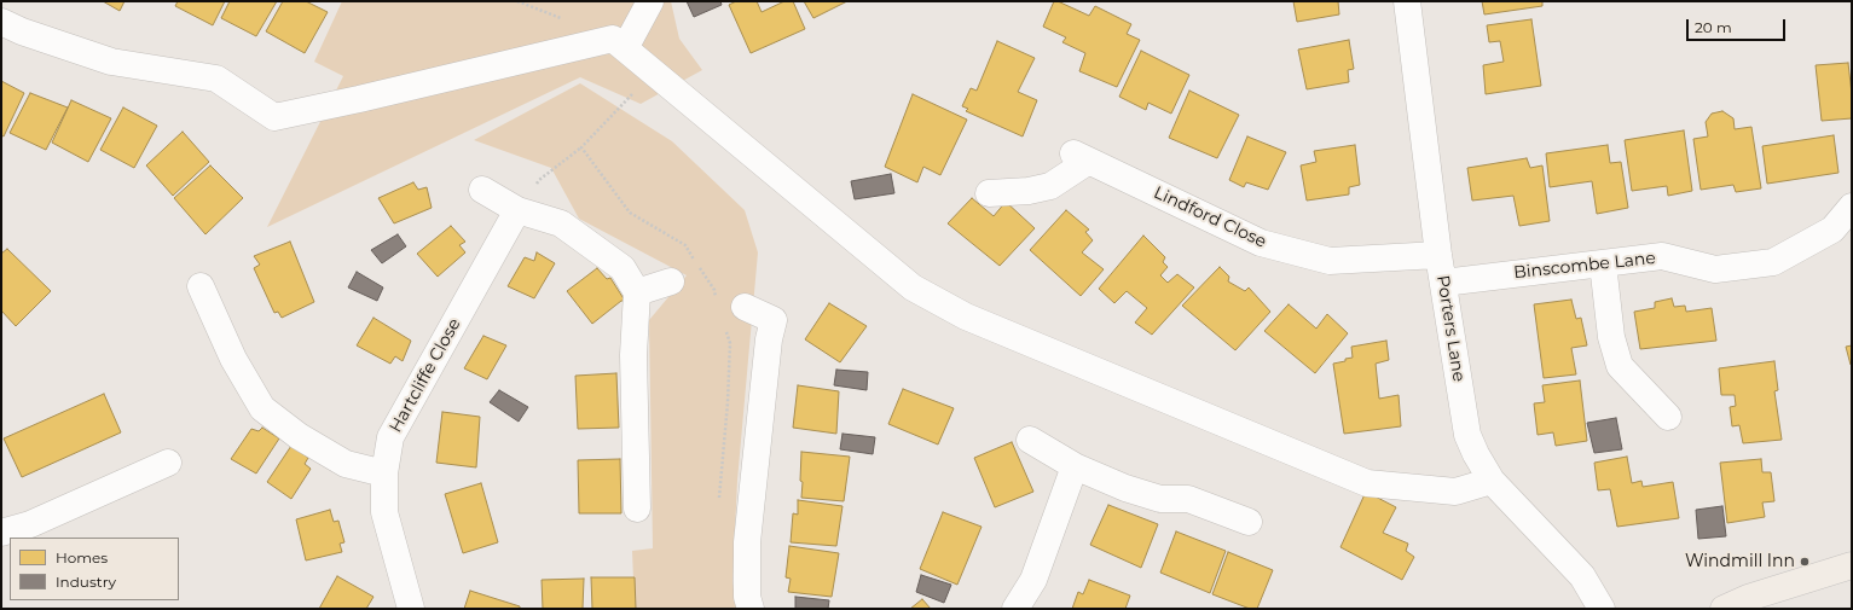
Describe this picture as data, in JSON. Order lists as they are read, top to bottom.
{
  "streets": {
    "street": [
      "Lindford Close",
      "Binscombe Lane",
      "Porters Lane",
      "Hartcliffe Close"
    ]
  },
  "crossings": [
    ["Lindford Close", "Porters Lane"],
    ["Binscombe Lane", "Porters Lane"]
  ],
  "places": ["Windmill Inn"],
  "legend": ["Homes", "Industry"],
  "scale_bar": "20 m"
}
